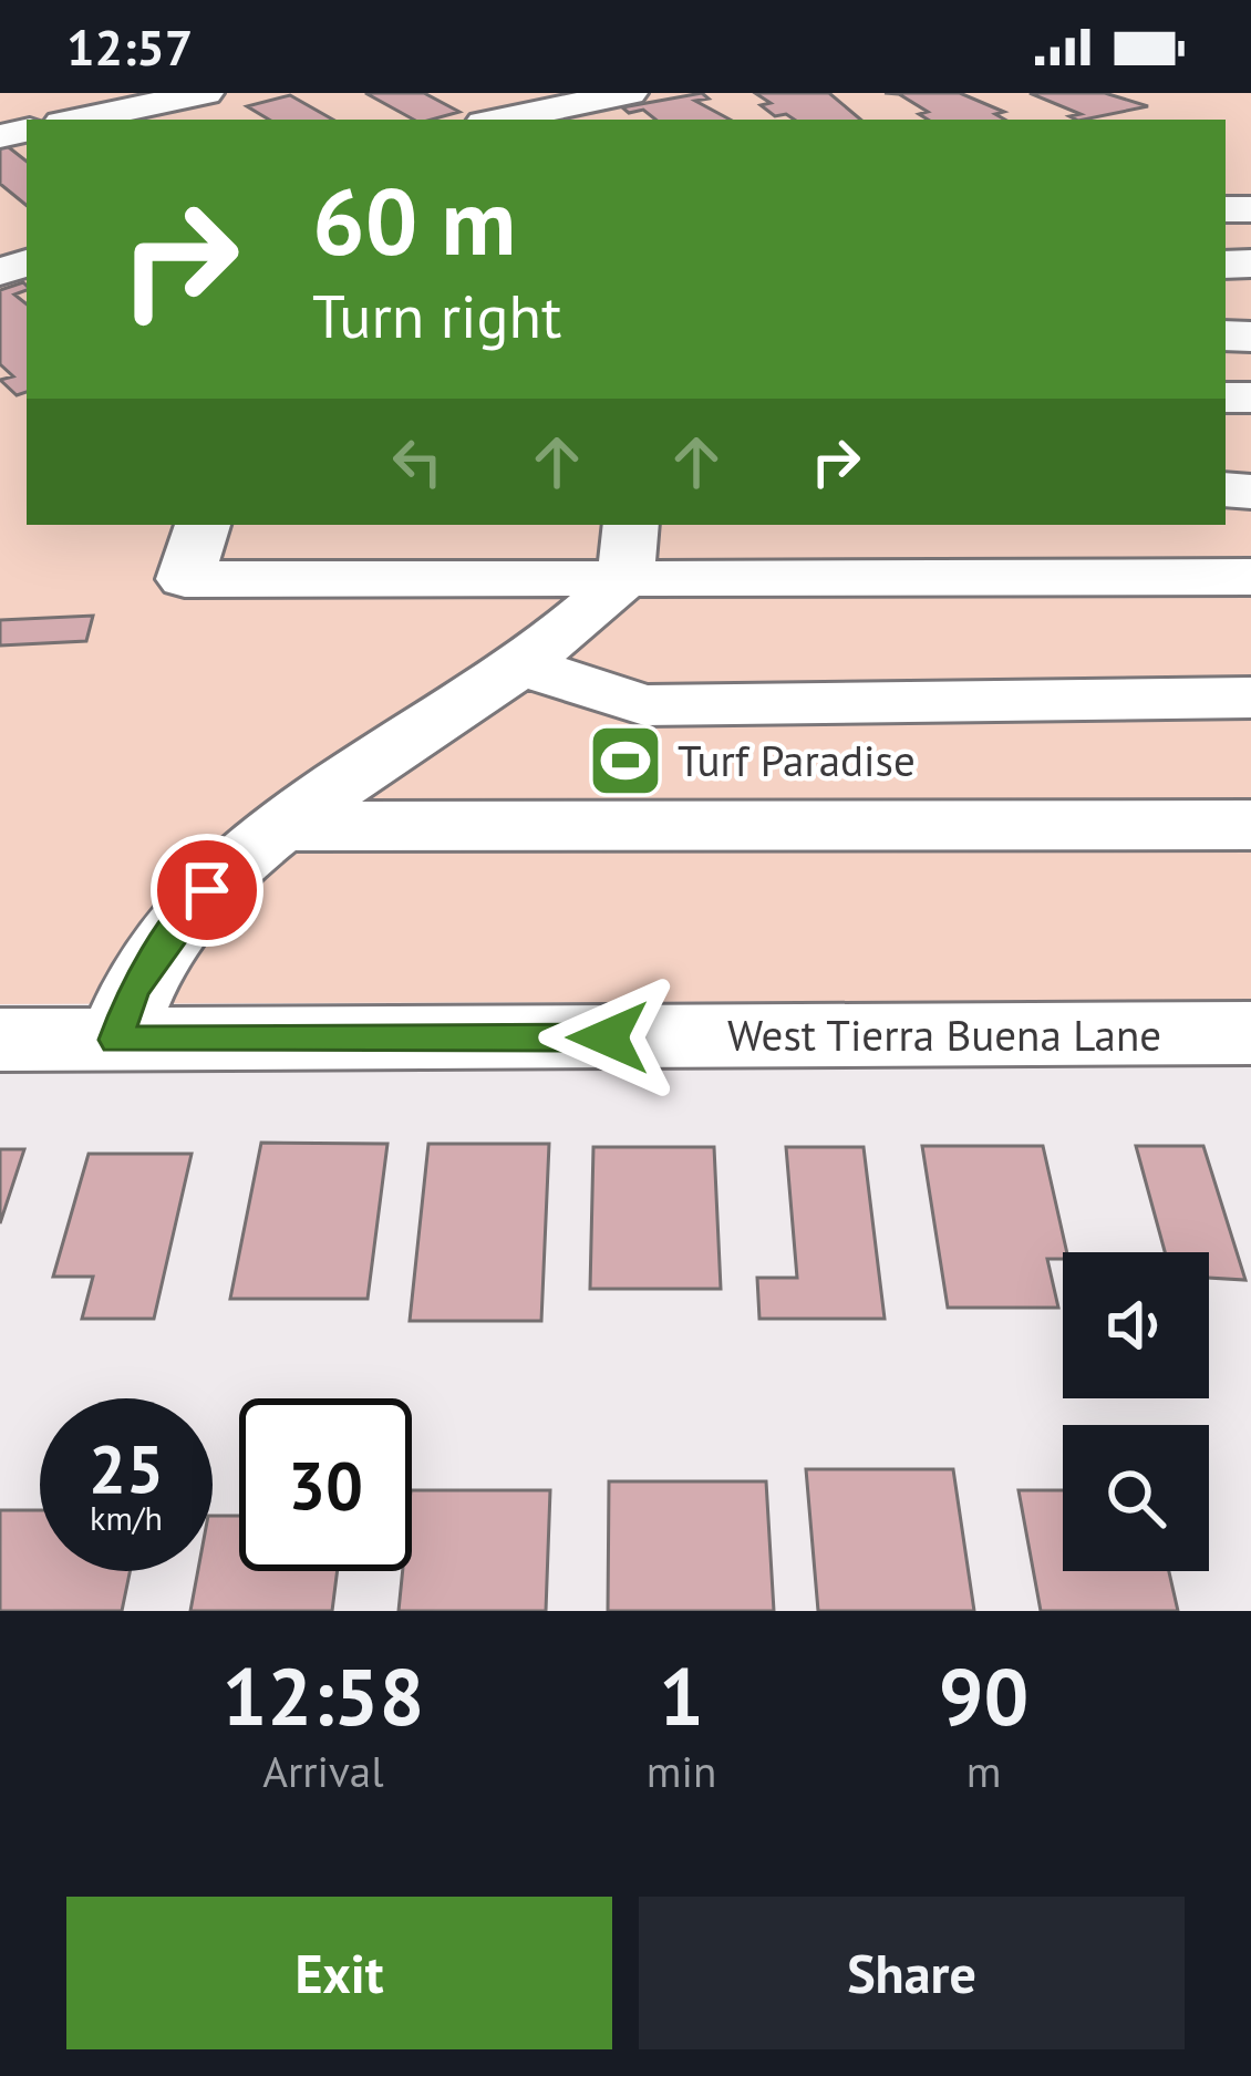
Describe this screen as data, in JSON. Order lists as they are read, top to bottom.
{
  "streets": {
    "street": ["West Tierra Buena Lane"]
  },
  "places": {
    "sports": ["Turf Paradise"]
  },
  "page": {
    "status": "12:57",
    "turn": ["60 m", "Turn right"],
    "speed": "25 km/h",
    "limit": "30",
    "eta": [
      "12:58",
      "Arrival",
      "1",
      "min",
      "90",
      "m"
    ],
    "buttons": ["Exit", "Share"]
  }
}
